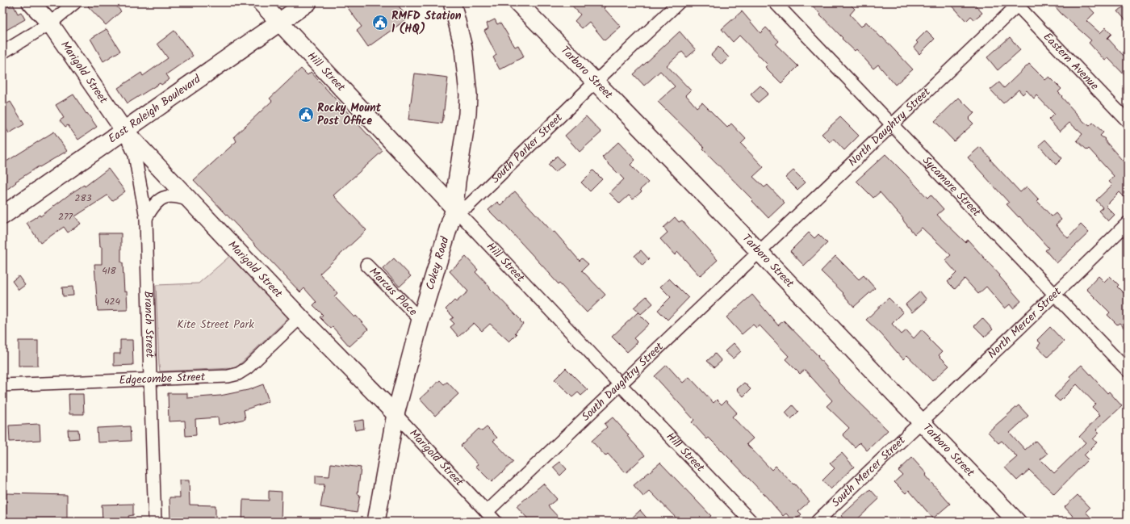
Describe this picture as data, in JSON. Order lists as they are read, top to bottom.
{
  "streets": {
    "main road": ["East Raleigh Boulevard"],
    "street": [
      "Eastern Avenue",
      "Marigold Street",
      "Hill Street",
      "Tarboro Street",
      "North Daughtry Street",
      "South Parker Street",
      "Sycamore Street",
      "Cokey Road",
      "Marcus Place",
      "North Mercer Street",
      "Branch Street",
      "Edgecombe Street",
      "South Daughtry Street",
      "South Mercer Street"
    ]
  },
  "crossings": [
    ["Eastern Avenue", "North Daughtry Street"],
    ["Marigold Street", "East Raleigh Boulevard"],
    ["Marigold Street", "Cokey Road"],
    ["Marigold Street", "Branch Street"],
    ["Marigold Street", "Edgecombe Street"],
    ["Marigold Street", "South Daughtry Street"],
    ["Hill Street", "East Raleigh Boulevard"],
    ["Hill Street", "South Parker Street"],
    ["Hill Street", "Cokey Road"],
    ["Hill Street", "South Daughtry Street"],
    ["Tarboro Street", "North Daughtry Street"],
    ["Tarboro Street", "South Parker Street"],
    ["Tarboro Street", "North Mercer Street"],
    ["Tarboro Street", "South Daughtry Street"],
    ["Tarboro Street", "South Mercer Street"],
    ["East Raleigh Boulevard", "Branch Street"],
    ["North Daughtry Street", "Sycamore Street"],
    ["North Daughtry Street", "South Daughtry Street"],
    ["South Parker Street", "Cokey Road"],
    ["Sycamore Street", "North Mercer Street"],
    ["Cokey Road", "Marcus Place"],
    ["North Mercer Street", "South Mercer Street"],
    ["Branch Street", "Edgecombe Street"]
  ],
  "parks": ["Kite Street Park"],
  "places": {
    "public building": ["RMFD Station 1 (HQ)", "Rocky Mount Post Office"]
  },
  "house_numbers": [
    "283",
    "277",
    "418",
    "424"
  ]
}
